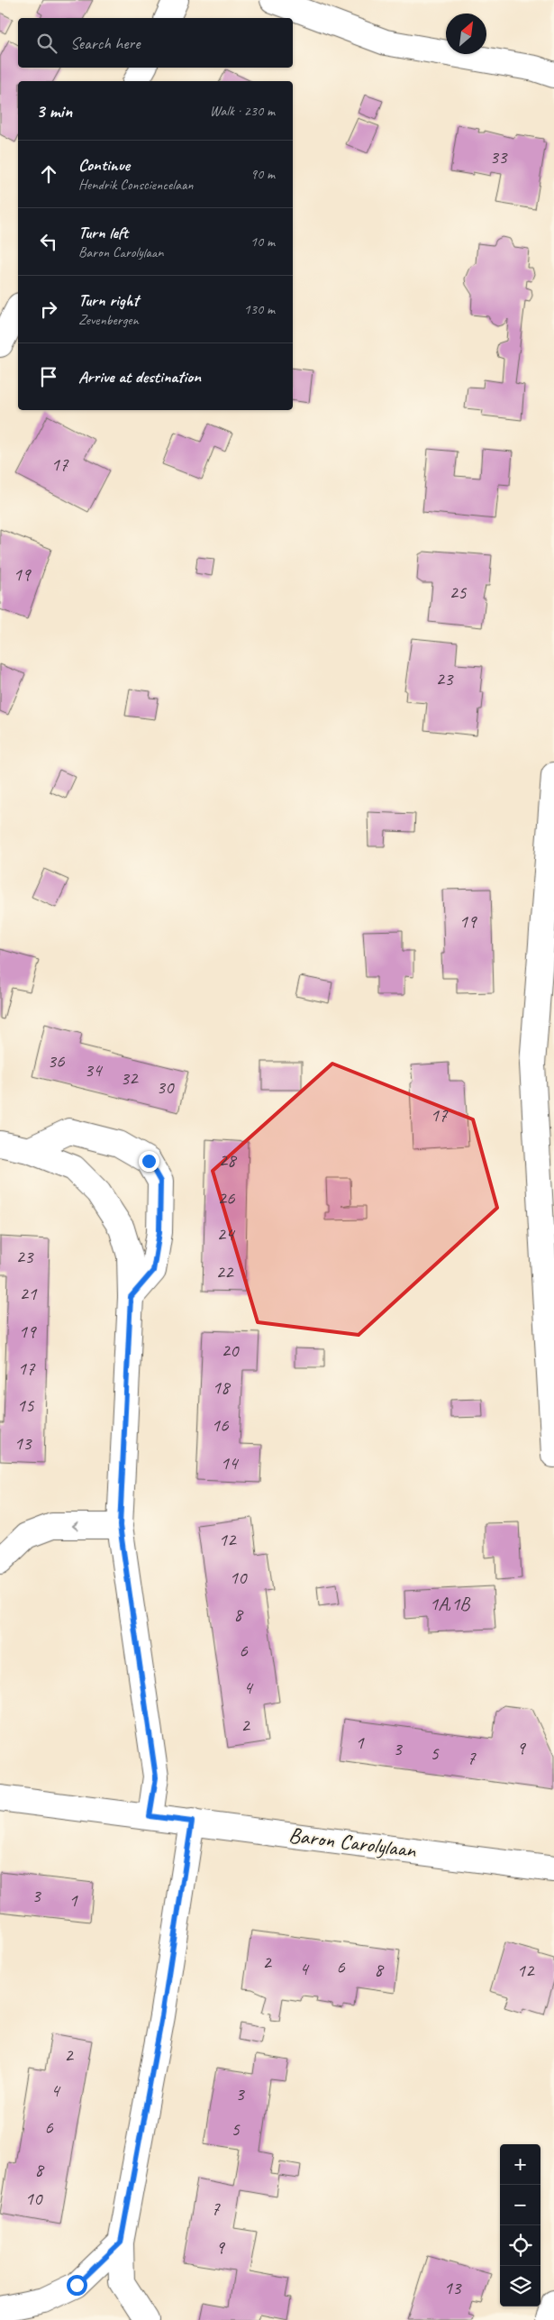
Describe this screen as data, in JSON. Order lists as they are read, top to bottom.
{
  "streets": {
    "street": ["Baron Carolylaan"]
  },
  "house_numbers": [
    "33",
    "17",
    "19",
    "25",
    "23",
    "19",
    "36",
    "34",
    "32",
    "30",
    "17",
    "28",
    "26",
    "24",
    "23",
    "22",
    "21",
    "19",
    "20",
    "17",
    "18",
    "15",
    "16",
    "13",
    "14",
    "12",
    "10",
    "1A,1B",
    "8",
    "6",
    "4",
    "2",
    "1",
    "9",
    "3",
    "5",
    "7",
    "3",
    "1",
    "2",
    "6",
    "4",
    "8",
    "12",
    "2",
    "4",
    "3",
    "6",
    "5",
    "8",
    "10",
    "7",
    "9",
    "13"
  ],
  "north": "top right",
  "page": {
    "search": "Search here",
    "heading": ["3 min", "Walk · 230 m"],
    "list": [
      ["Continue", "Hendrik Consciencelaan", "90 m"],
      ["Turn left", "Baron Carolylaan", "10 m"],
      ["Turn right", "Zevenbergen", "130 m"],
      "Arrive at destination"
    ],
    "map_buttons": ["+", "−"]
  }
}
